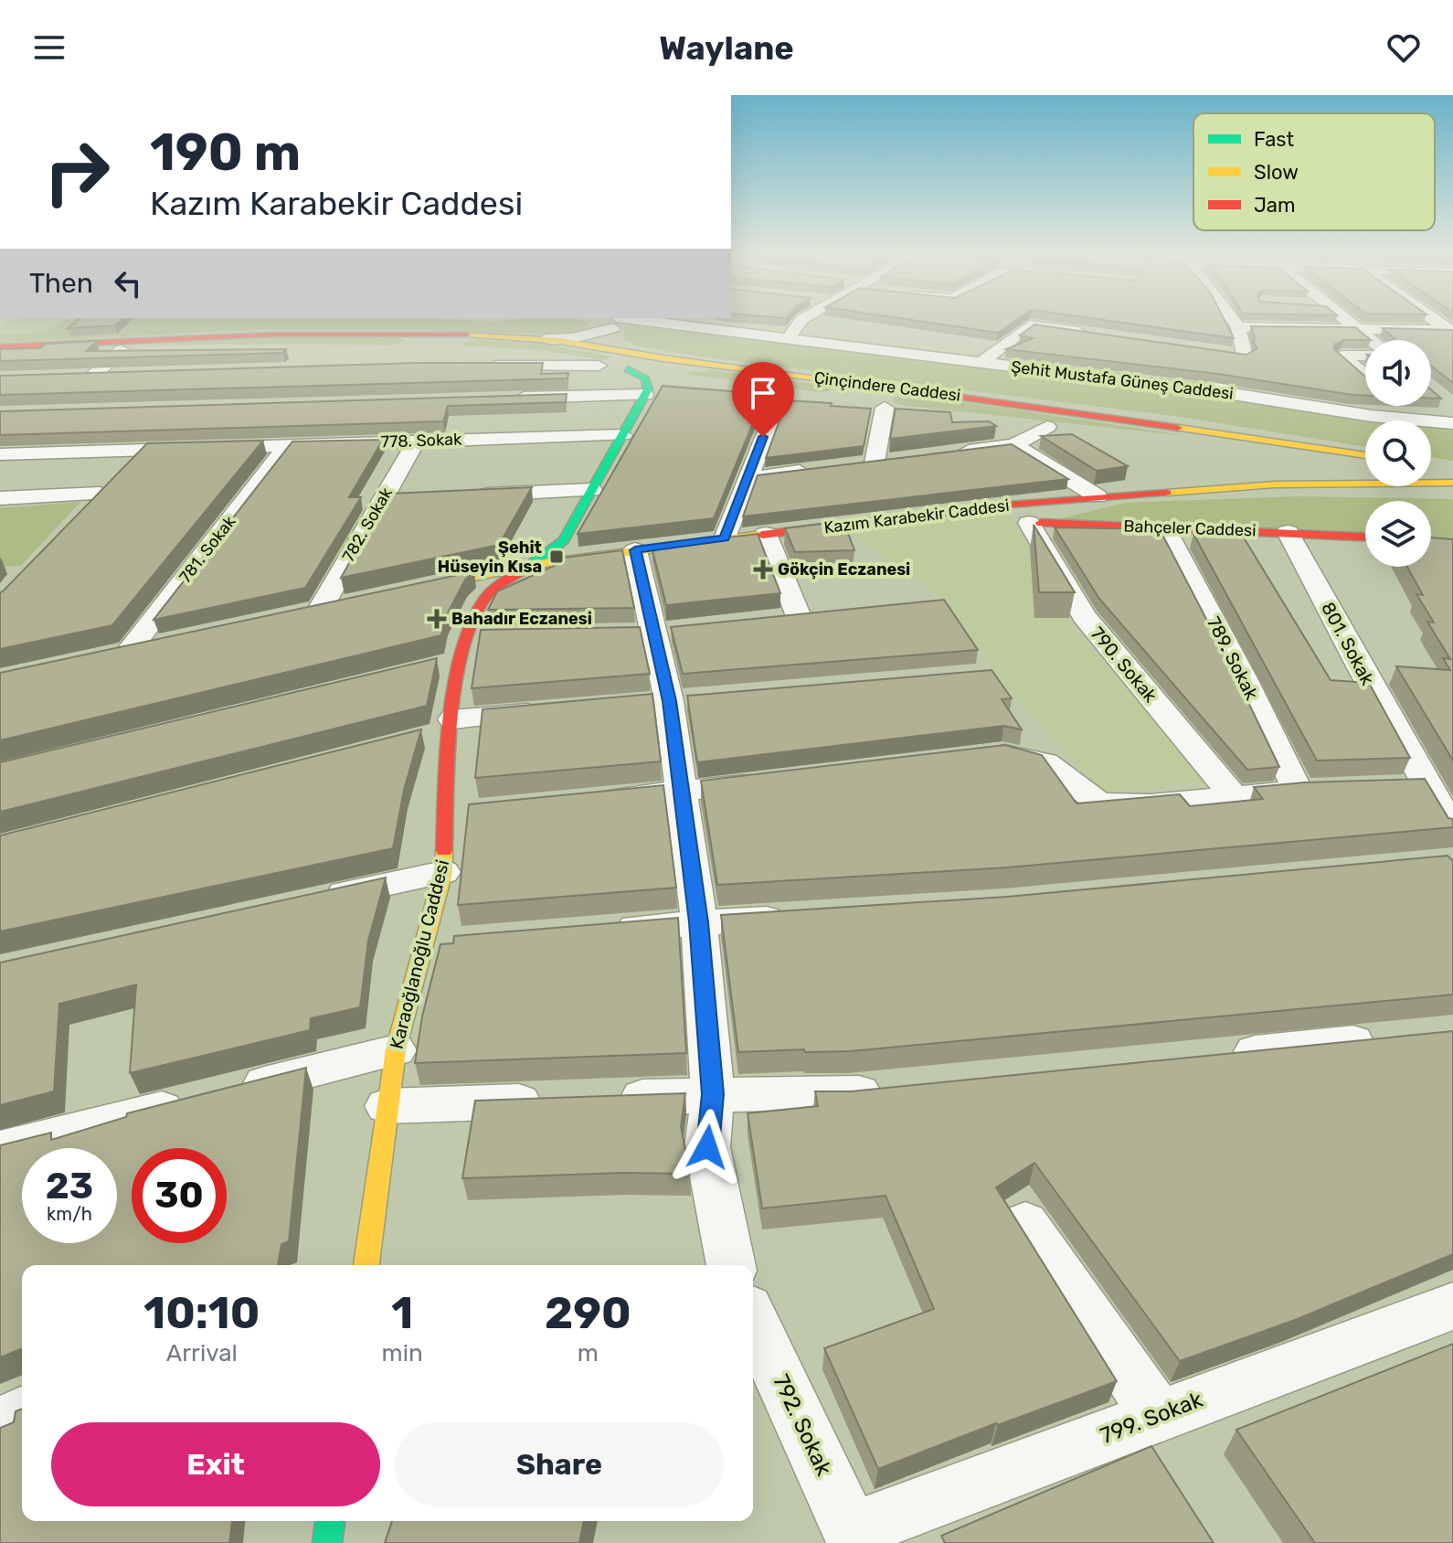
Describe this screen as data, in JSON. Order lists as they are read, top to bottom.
{
  "streets": {
    "main road": [
      "Çinçindere Caddesi",
      "Kazım Karabekir Caddesi",
      "Bahçeler Caddesi",
      "Karaoğlanoğlu Caddesi"
    ],
    "street": [
      "Şehit Mustafa Güneş Caddesi",
      "778. Sokak",
      "782. Sokak",
      "781. Sokak",
      "801. Sokak",
      "789. Sokak",
      "790. Sokak",
      "799. Sokak",
      "792. Sokak"
    ]
  },
  "crossings": [
    ["Çinçindere Caddesi", "Karaoğlanoğlu Caddesi"],
    ["778. Sokak", "782. Sokak"],
    ["778. Sokak", "781. Sokak"],
    ["778. Sokak", "Karaoğlanoğlu Caddesi"],
    ["Kazım Karabekir Caddesi", "Bahçeler Caddesi"],
    ["Kazım Karabekir Caddesi", "790. Sokak"],
    ["Kazım Karabekir Caddesi", "Karaoğlanoğlu Caddesi"],
    ["Bahçeler Caddesi", "801. Sokak"],
    ["Bahçeler Caddesi", "789. Sokak"],
    ["Bahçeler Caddesi", "790. Sokak"],
    ["789. Sokak", "790. Sokak"],
    ["799. Sokak", "792. Sokak"]
  ],
  "places": {
    "transit": ["Şehit Hüseyin Kısa"],
    "health": ["Gökçin Eczanesi", "Bahadır Eczanesi"]
  },
  "legend": ["Fast", "Slow", "Jam"],
  "page": {
    "header": "Waylane",
    "turn": ["190 m", "Kazım Karabekir Caddesi"],
    "then": "Then",
    "speed": "23 km/h",
    "limit": "30",
    "eta": [
      "10:10",
      "Arrival",
      "1",
      "min",
      "290",
      "m"
    ],
    "buttons": ["Exit", "Share"]
  }
}
